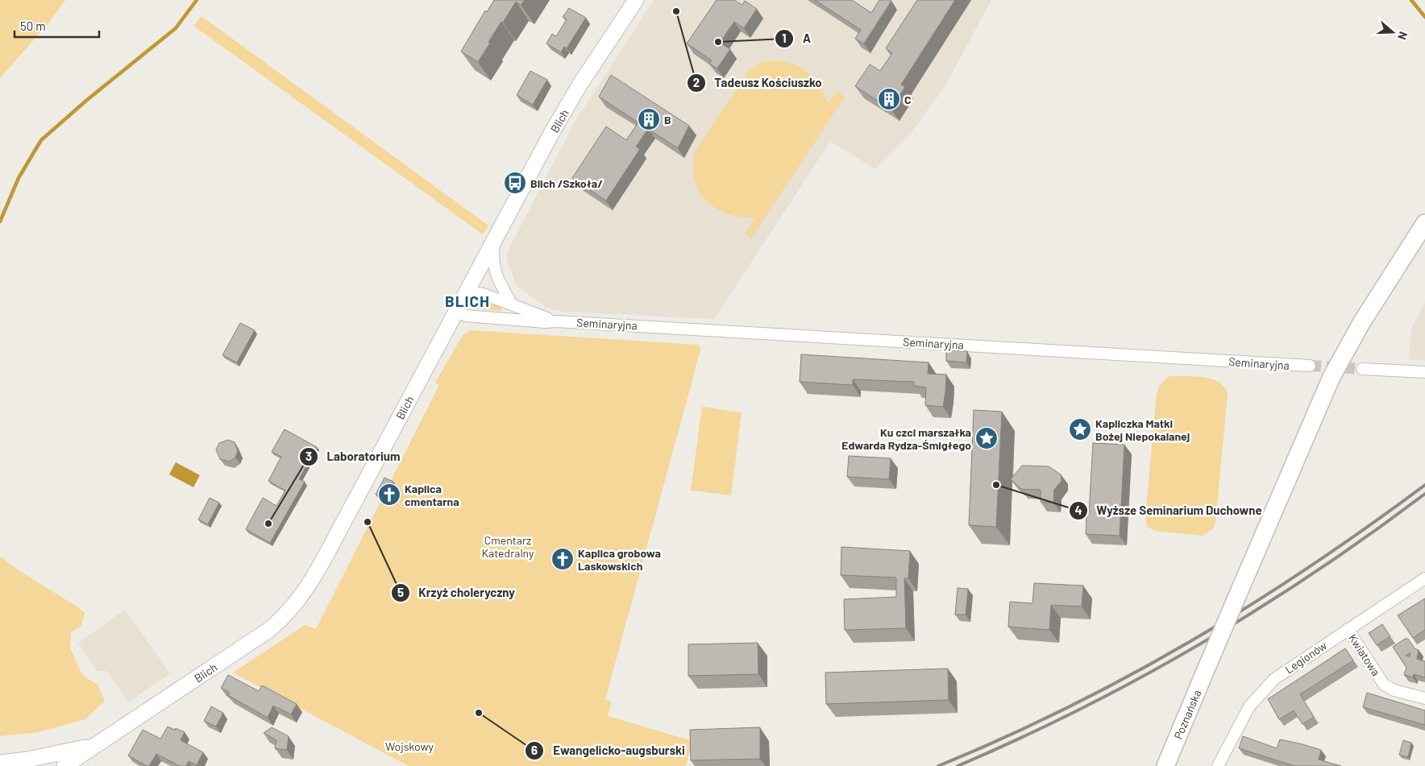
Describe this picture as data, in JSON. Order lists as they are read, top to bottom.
{
  "streets": {
    "main road": ["Poznańska"],
    "street": [
      "Blich",
      "Seminaryjna",
      "Kwiatowa",
      "Legionów"
    ]
  },
  "crossings": [
    ["Blich", "Seminaryjna"],
    ["Kwiatowa", "Legionów"]
  ],
  "districts": ["BLICH"],
  "parks": ["Cmentarz Katedralny", "Wojskowy"],
  "places": {
    "other": [
      "Tadeusz Kościuszko",
      "A",
      "Wyższe Seminarium Duchowne",
      "Krzyż choleryczny",
      "Laboratorium",
      "Ewangelicko-augsburski"
    ],
    "building": ["C", "B"],
    "bus stop": ["Blich /Szkoła/"],
    "place": ["Kapliczka Matki Bożej Niepokalanej", "Ku czci marszałka Edwarda Rydza-Śmigłego"],
    "church": ["Kaplica cmentarna", "Kaplica grobowa Laskowskich"]
  },
  "scale_bar": "50 m",
  "north": "right"
}
